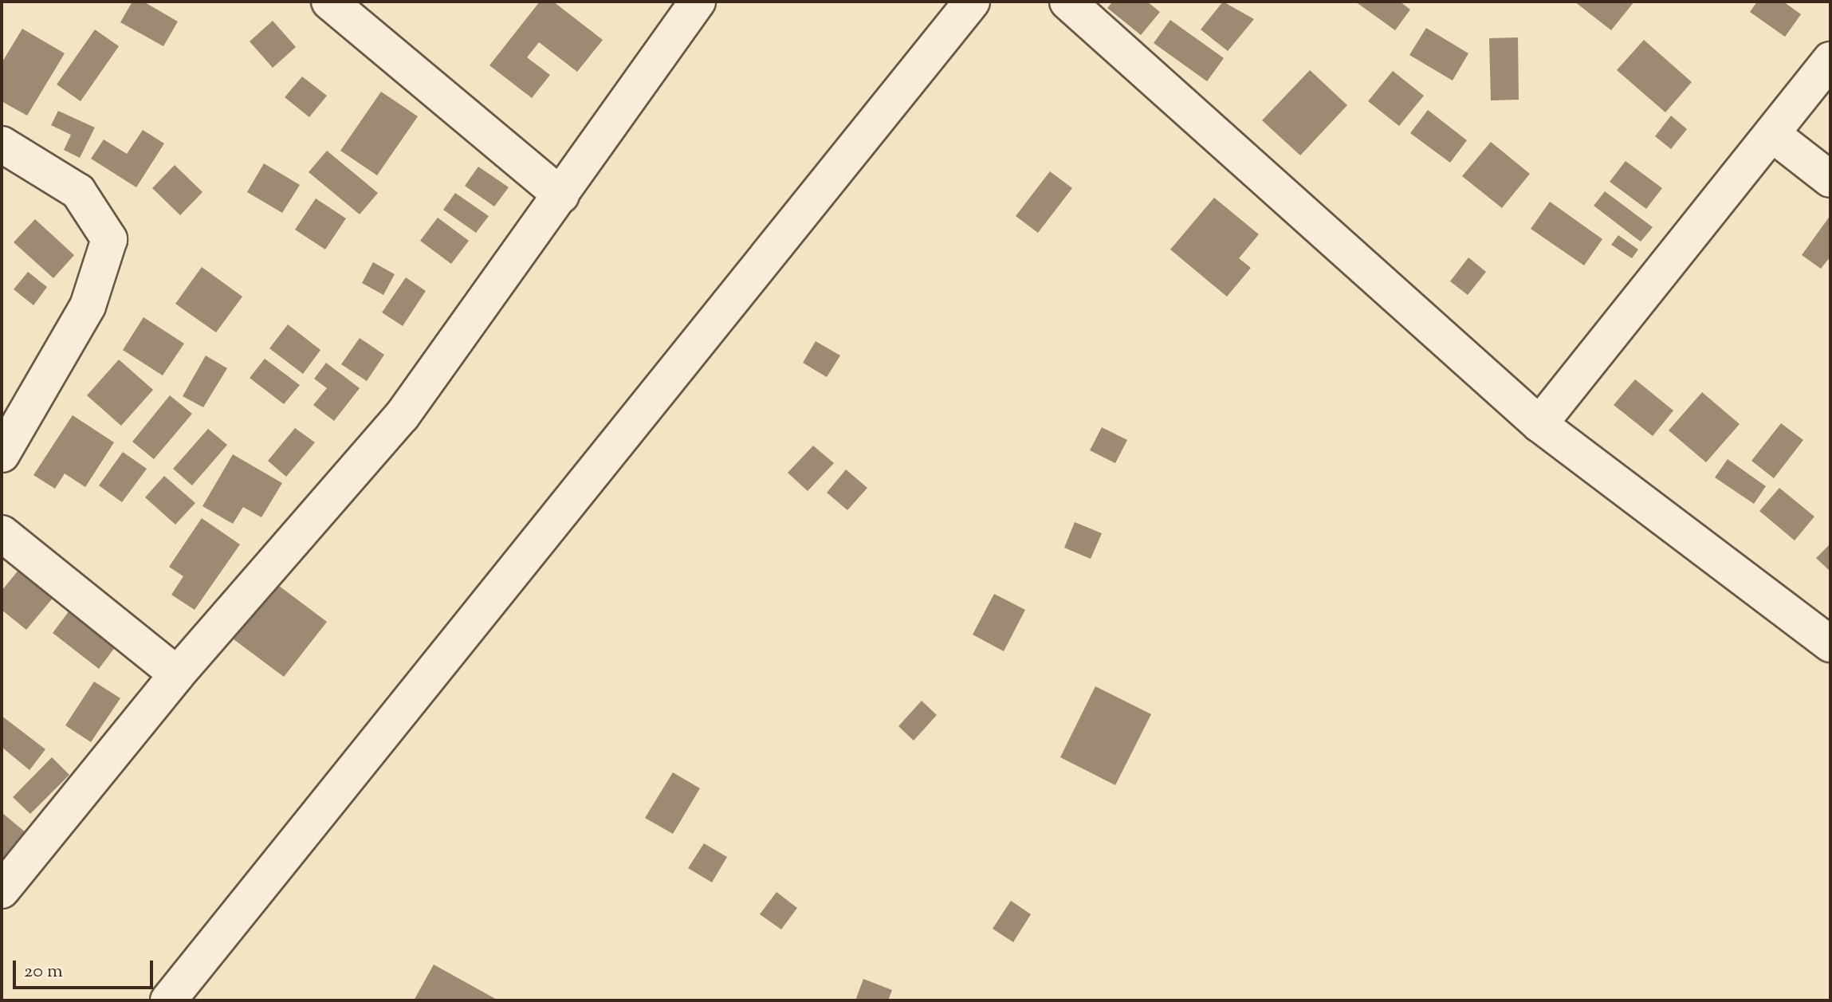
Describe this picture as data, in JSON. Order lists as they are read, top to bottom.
{
  "scale_bar": "20 m"
}
